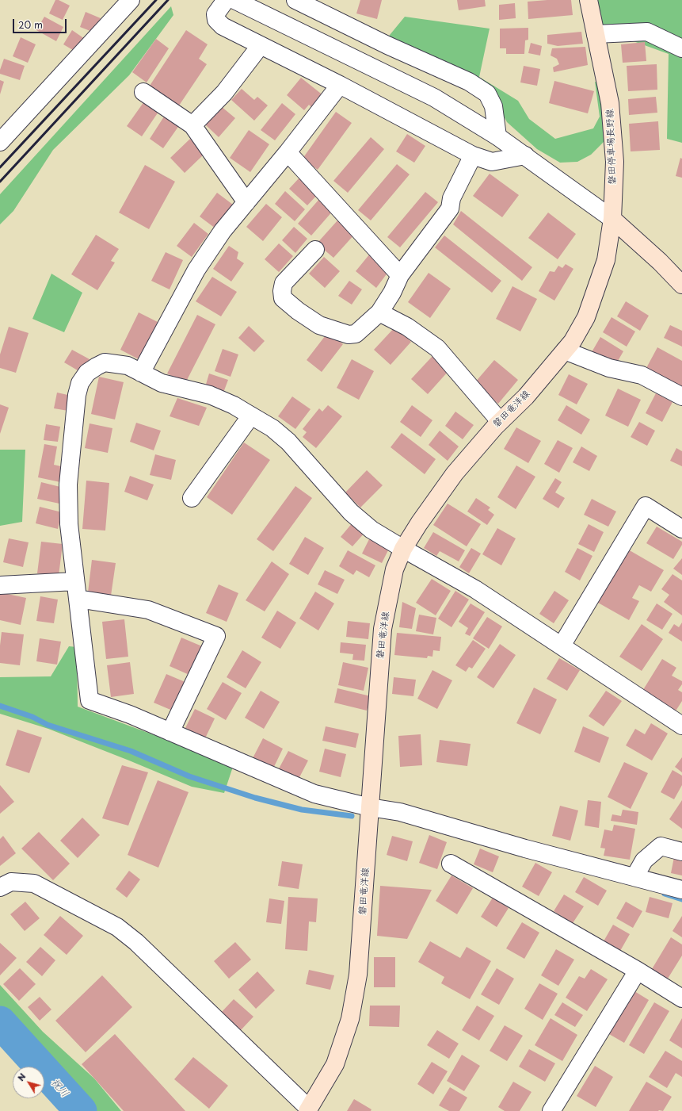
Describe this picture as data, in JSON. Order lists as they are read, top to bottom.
{
  "streets": {
    "main road": ["磐田停車場長野線", "磐田竜洋線"]
  },
  "crossings": [
    ["磐田停車場長野線", "磐田竜洋線"]
  ],
  "water": ["祝川"],
  "scale_bar": "20 m",
  "north": "top left"
}
